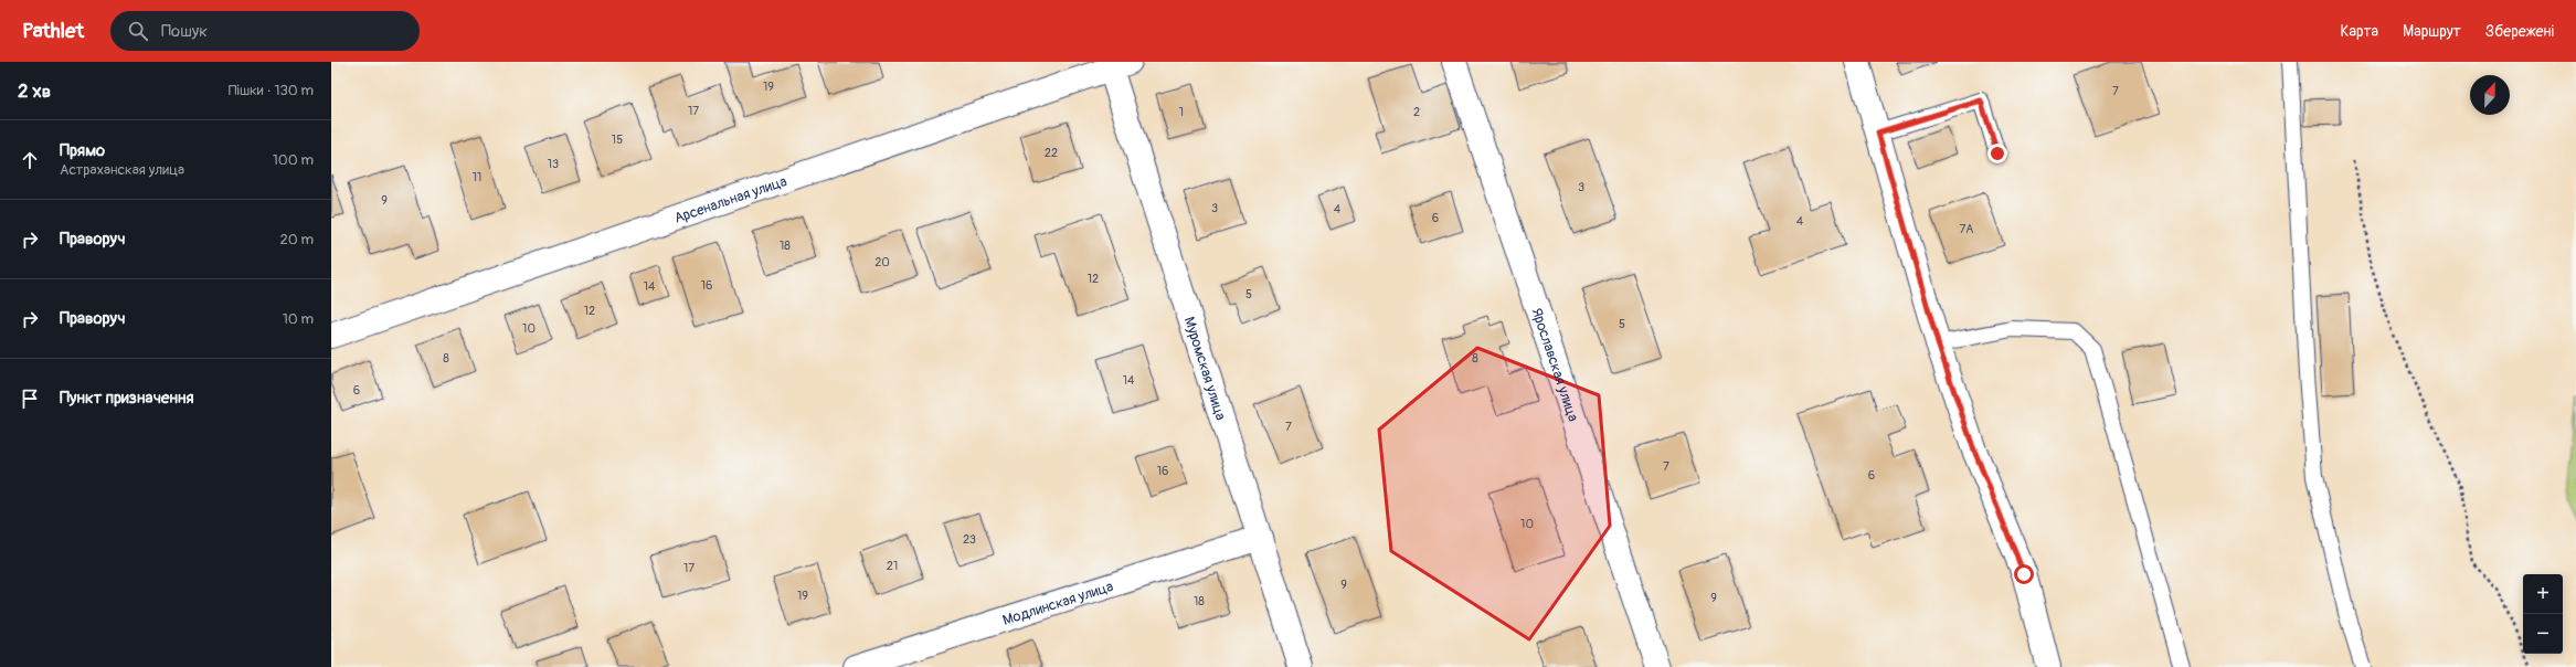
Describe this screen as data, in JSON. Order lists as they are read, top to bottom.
{
  "streets": {
    "street": [
      "Арсенальная улица",
      "Ярославская улица",
      "Муромская улица",
      "Модлинская улица"
    ]
  },
  "crossings": [
    ["Арсенальная улица", "Муромская улица"],
    ["Муромская улица", "Модлинская улица"]
  ],
  "house_numbers": [
    "19",
    "7",
    "17",
    "1",
    "2",
    "15",
    "22",
    "13",
    "11",
    "3",
    "9",
    "3",
    "4",
    "6",
    "4",
    "7А",
    "18",
    "20",
    "12",
    "16",
    "14",
    "5",
    "12",
    "5",
    "10",
    "8",
    "8",
    "14",
    "6",
    "7",
    "7",
    "16",
    "6",
    "10",
    "23",
    "21",
    "17",
    "9",
    "19",
    "9",
    "18"
  ],
  "north": "top",
  "page": {
    "header": "Pathlet",
    "search": "Пошук",
    "nav": ["Карта", "Маршрут", "Збережені"],
    "heading": ["2 хв", "Пішки · 130 m"],
    "list": [
      ["Прямо", "Астраханская улица", "100 m"],
      ["Праворуч", "20 m"],
      ["Праворуч", "10 m"],
      "Пункт призначення"
    ],
    "map_buttons": ["+", "−"]
  }
}
